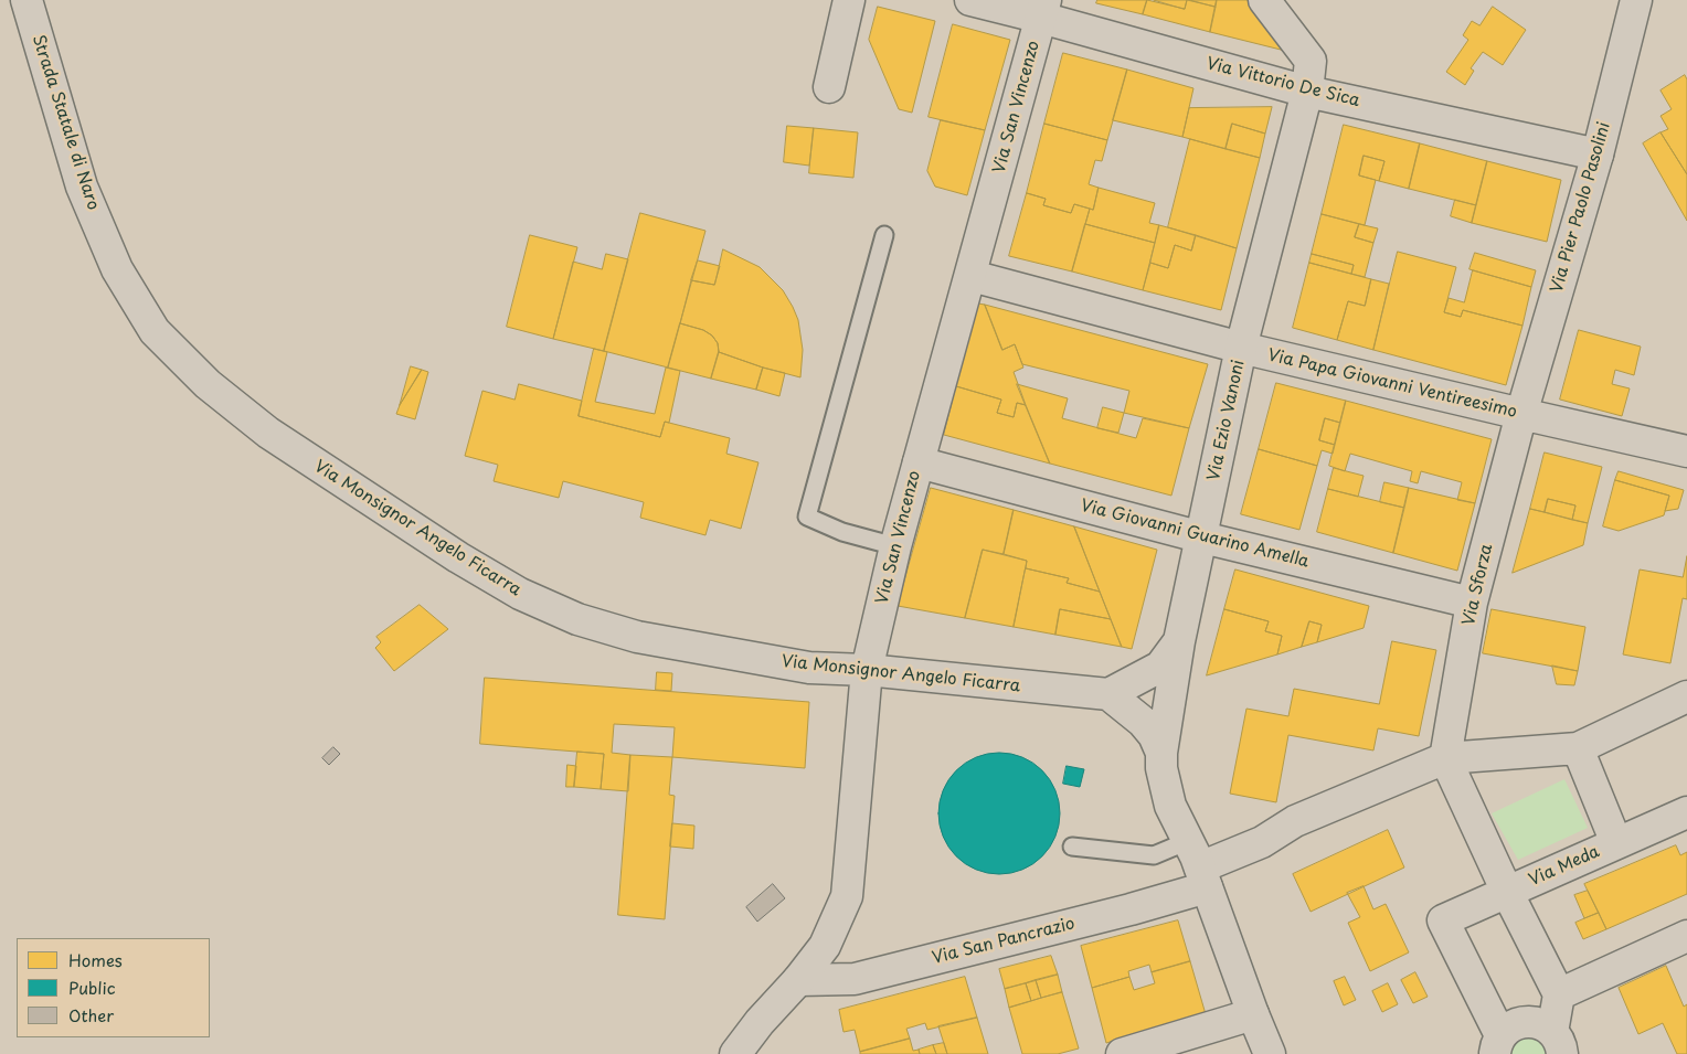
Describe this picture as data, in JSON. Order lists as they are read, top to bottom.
{
  "streets": {
    "street": [
      "Via Vittorio De Sica",
      "Via San Vincenzo",
      "Strada Statale di Naro",
      "Via Pier Paolo Pasolini",
      "Via Papa Giovanni Ventireesimo",
      "Via Ezio Vanoni",
      "Via Monsignor Angelo Ficarra",
      "Via Giovanni Guarino Amella",
      "Via Sforza",
      "Via Meda",
      "Via San Pancrazio"
    ]
  },
  "crossings": [
    ["Via Vittorio De Sica", "Via San Vincenzo"],
    ["Via Vittorio De Sica", "Via Pier Paolo Pasolini"],
    ["Via Vittorio De Sica", "Via Ezio Vanoni"],
    ["Via San Vincenzo", "Via Papa Giovanni Ventireesimo"],
    ["Via San Vincenzo", "Via Monsignor Angelo Ficarra"],
    ["Via San Vincenzo", "Via Giovanni Guarino Amella"],
    ["Via San Vincenzo", "Via San Pancrazio"],
    ["Strada Statale di Naro", "Via Monsignor Angelo Ficarra"],
    ["Via Pier Paolo Pasolini", "Via Papa Giovanni Ventireesimo"],
    ["Via Pier Paolo Pasolini", "Via Sforza"],
    ["Via Papa Giovanni Ventireesimo", "Via Ezio Vanoni"],
    ["Via Papa Giovanni Ventireesimo", "Via Sforza"],
    ["Via Ezio Vanoni", "Via Giovanni Guarino Amella"],
    ["Via Giovanni Guarino Amella", "Via Sforza"],
    ["Via Sforza", "Via San Pancrazio"]
  ],
  "legend": ["Homes", "Public", "Other"]
}
